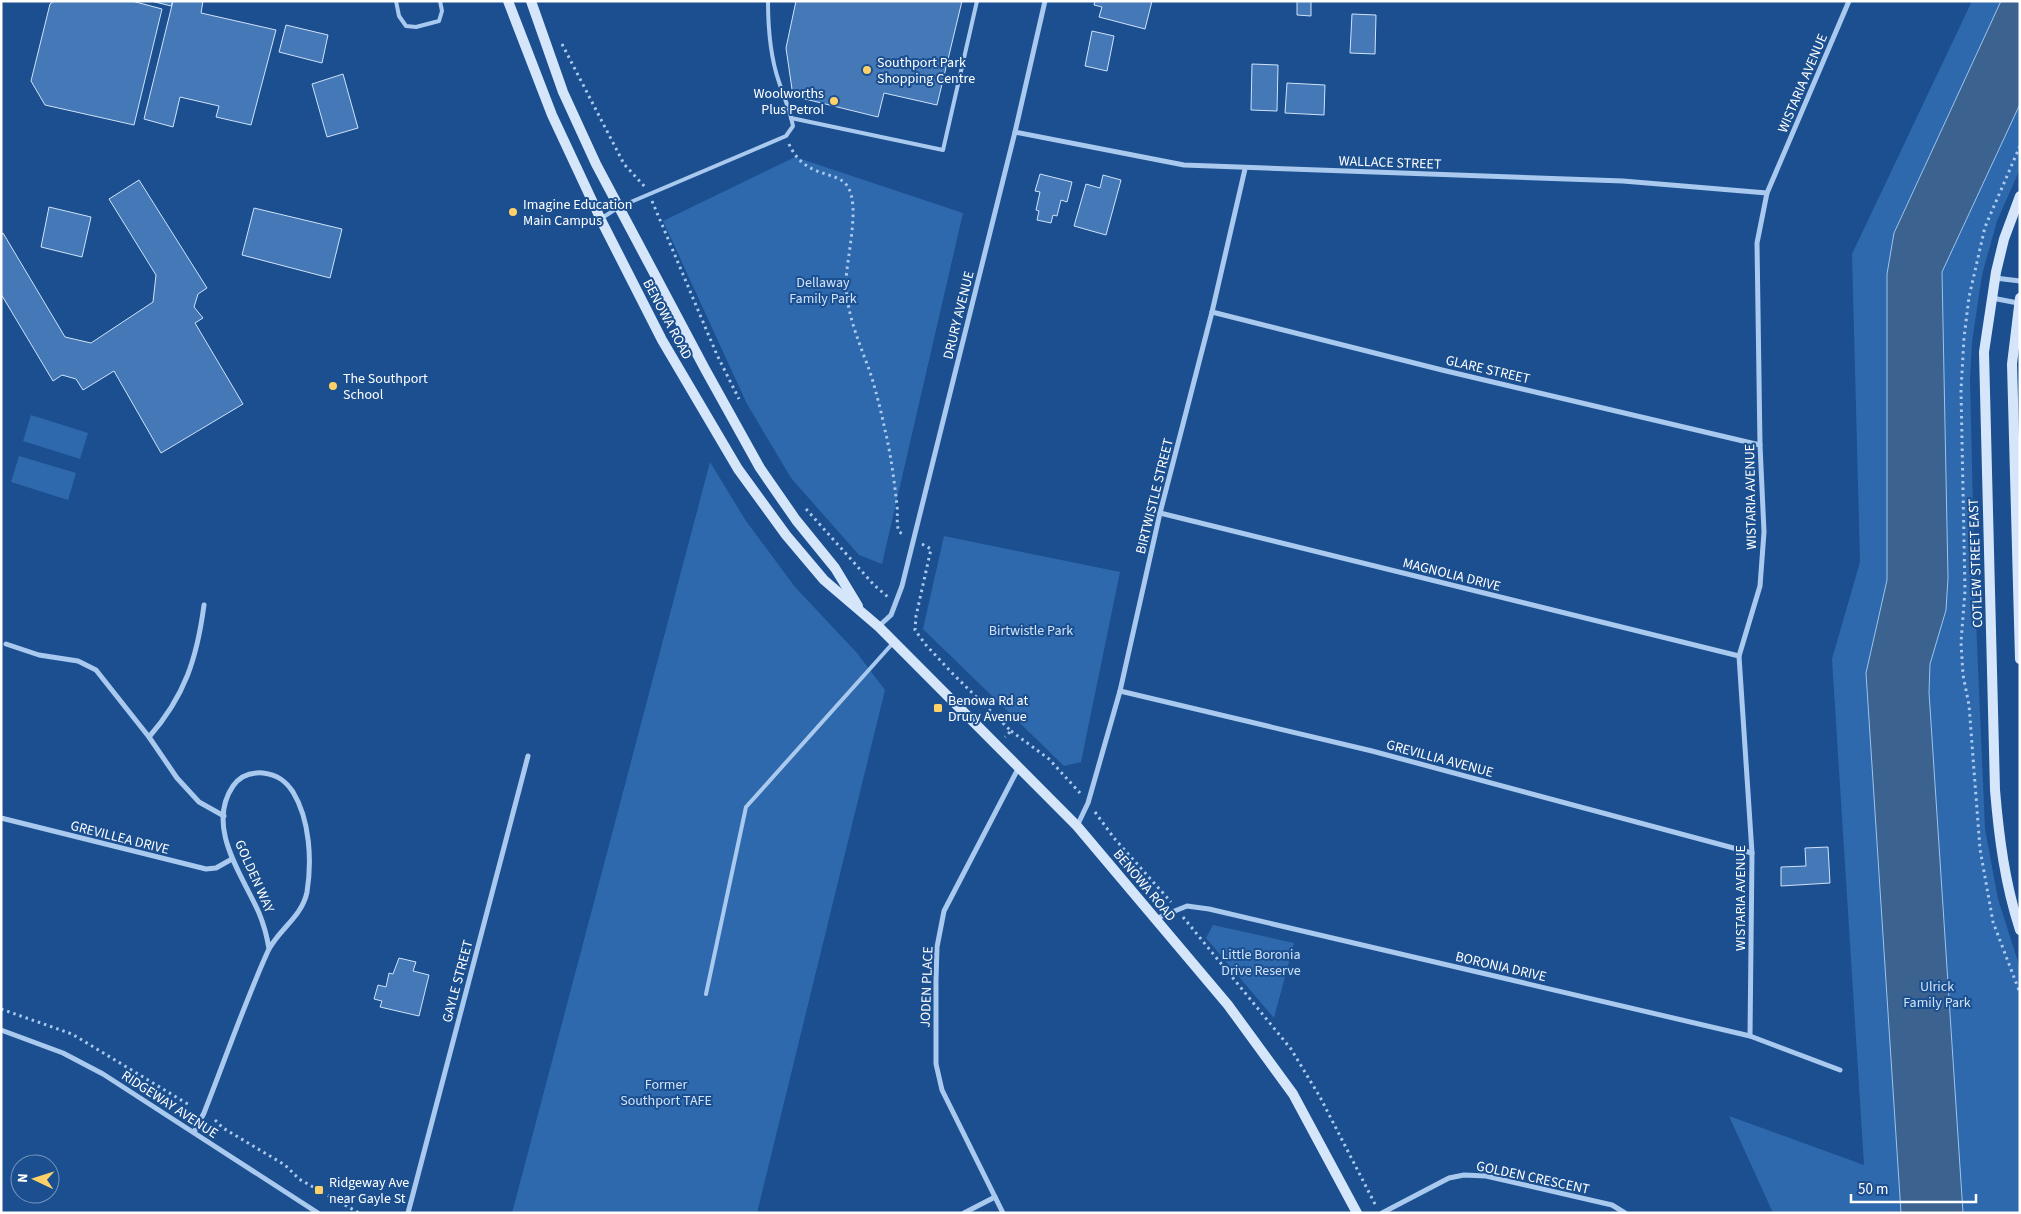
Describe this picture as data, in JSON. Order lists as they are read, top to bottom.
{
  "streets": {
    "main road": ["BENOWA ROAD", "COTLEW STREET EAST"],
    "street": [
      "WISTARIA AVENUE",
      "WALLACE STREET",
      "DRURY AVENUE",
      "GLARE STREET",
      "BIRTWISTLE STREET",
      "MAGNOLIA DRIVE",
      "GREVILLIA AVENUE",
      "GREVILLEA DRIVE",
      "GOLDEN WAY",
      "BORONIA DRIVE",
      "GAYLE STREET",
      "JODEN PLACE",
      "RIDGEWAY AVENUE",
      "GOLDEN CRESCENT"
    ]
  },
  "crossings": [
    ["WISTARIA AVENUE", "WALLACE STREET"],
    ["WISTARIA AVENUE", "GLARE STREET"],
    ["WISTARIA AVENUE", "MAGNOLIA DRIVE"],
    ["WISTARIA AVENUE", "GREVILLIA AVENUE"],
    ["WISTARIA AVENUE", "BORONIA DRIVE"],
    ["WALLACE STREET", "DRURY AVENUE"],
    ["WALLACE STREET", "BIRTWISTLE STREET"],
    ["DRURY AVENUE", "BENOWA ROAD"],
    ["BENOWA ROAD", "BIRTWISTLE STREET"],
    ["BENOWA ROAD", "BORONIA DRIVE"],
    ["BENOWA ROAD", "JODEN PLACE"],
    ["BENOWA ROAD", "GOLDEN CRESCENT"],
    ["GLARE STREET", "BIRTWISTLE STREET"],
    ["BIRTWISTLE STREET", "MAGNOLIA DRIVE"],
    ["BIRTWISTLE STREET", "GREVILLIA AVENUE"],
    ["GREVILLEA DRIVE", "GOLDEN WAY"],
    ["GOLDEN WAY", "RIDGEWAY AVENUE"]
  ],
  "parks": [
    "Dellaway Family Park",
    "Birtwistle Park",
    "Little Boronia Drive Reserve",
    "Ulrick Family Park",
    "Former Southport TAFE"
  ],
  "places": {
    "other": [
      "Southport Park Shopping Centre",
      "Woolworths Plus Petrol",
      "Imagine Education Main Campus",
      "The Southport School"
    ],
    "transit": ["Benowa Rd at Drury Avenue", "Ridgeway Ave near Gayle St"]
  },
  "scale_bar": "50 m",
  "north": "left"
}
